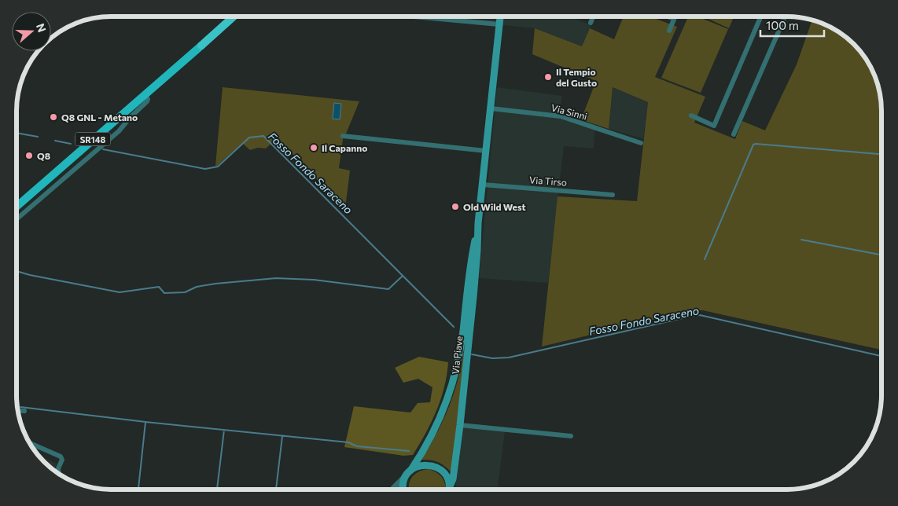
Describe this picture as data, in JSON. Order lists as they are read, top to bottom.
{
  "streets": {
    "highway": ["SR148"],
    "main road": ["Via Piave"],
    "street": ["Via Sinni", "Via Tirso"]
  },
  "crossings": [
    ["Via Sinni", "Via Piave"],
    ["Via Tirso", "Via Piave"]
  ],
  "water": ["Fosso Fondo Saraceno"],
  "places": [
    "Il Tempio del Gusto",
    "Q8 GNL - Metano",
    "Il Capanno",
    "Q8",
    "Old Wild West"
  ],
  "scale_bar": "100 m",
  "north": "right"
}
